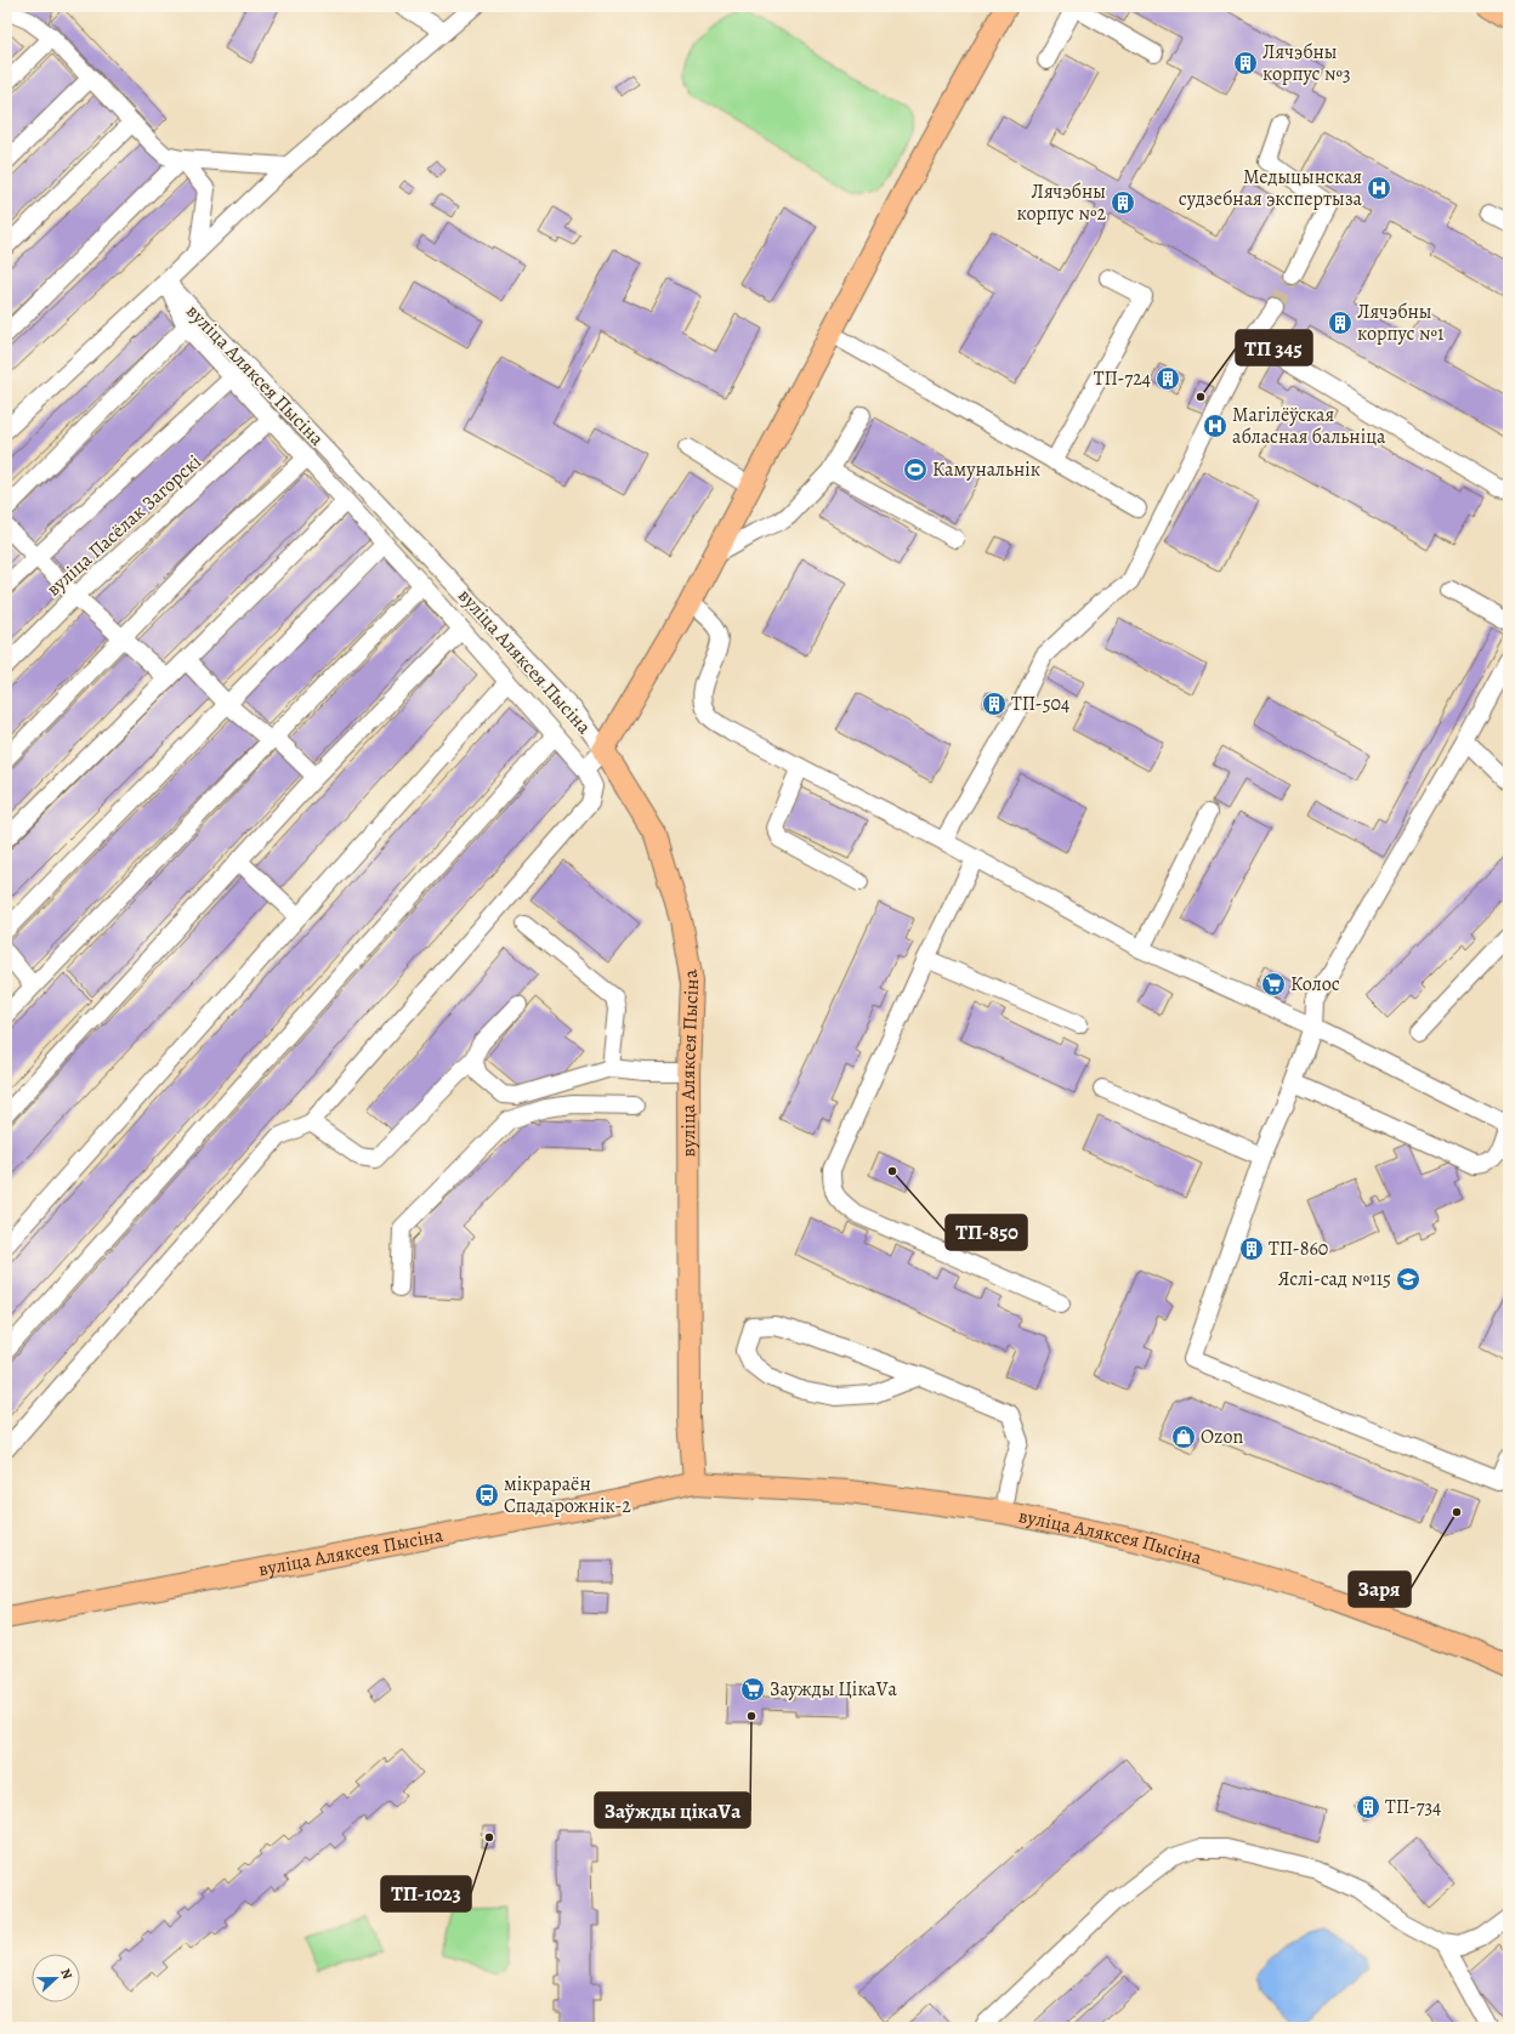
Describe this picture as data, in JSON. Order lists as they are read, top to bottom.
{
  "streets": {
    "main road": ["вуліца Аляксея Пысіна"],
    "street": ["вуліца Пасёлак Загорскі"]
  },
  "places": {
    "building": [
      "Лячэбны корпус №3",
      "Лячэбны корпус №2",
      "Лячэбны корпус №1",
      "ТП-724",
      "ТП-504",
      "ТП-860",
      "ТП-734"
    ],
    "hospital": ["Медыцынская судзебная экспертыза", "Магілёўская абласная бальніца"],
    "other": [
      "ТП 345",
      "ТП-850",
      "Заря",
      "Заўжды цікаVа",
      "ТП-1023"
    ],
    "sports": ["Камунальнік"],
    "supermarket": ["Колос", "Заужды ЦікаVа"],
    "school or university": ["Яслі-сад №115"],
    "shop": ["Ozon"],
    "bus stop": ["мікрараён Спадарожнік-2"]
  },
  "north": "right"
}
